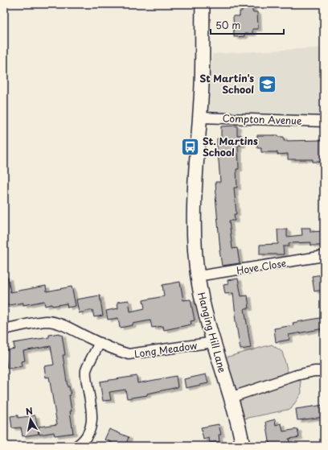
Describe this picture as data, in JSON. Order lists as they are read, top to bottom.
{
  "streets": {
    "street": [
      "Compton Avenue",
      "Hove Close",
      "Hanging Hill Lane",
      "Long Meadow"
    ]
  },
  "crossings": [
    ["Compton Avenue", "Hanging Hill Lane"],
    ["Hove Close", "Hanging Hill Lane"],
    ["Hanging Hill Lane", "Long Meadow"]
  ],
  "places": {
    "school or university": ["St Martin's School"],
    "bus stop": ["St. Martins School"]
  },
  "scale_bar": "50 m",
  "north": "top"
}
